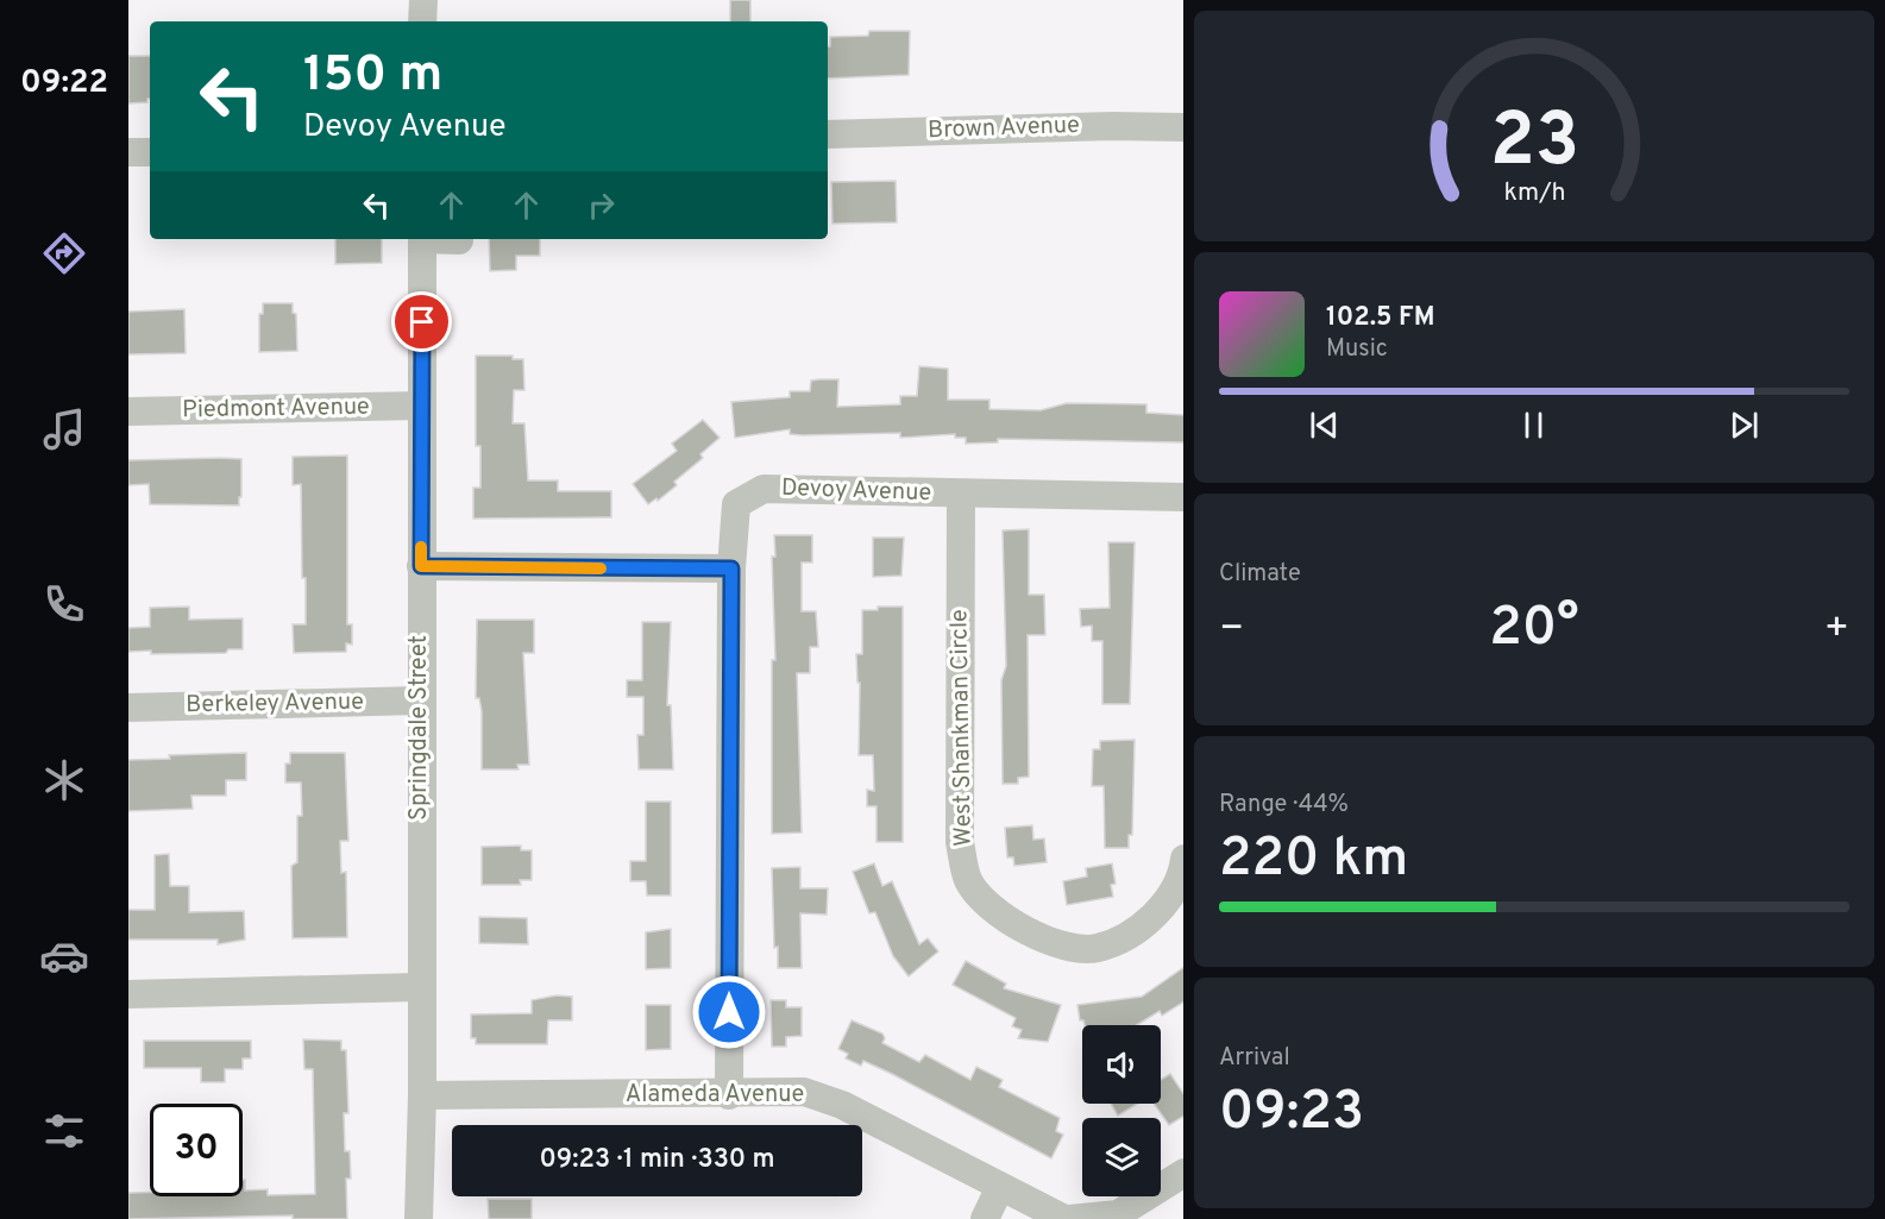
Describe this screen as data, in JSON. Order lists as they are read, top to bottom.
{
  "streets": {
    "street": [
      "Brown Avenue",
      "Piedmont Avenue",
      "Devoy Avenue",
      "Berkeley Avenue",
      "Springdale Street",
      "West Shankman Circle",
      "Alameda Avenue"
    ]
  },
  "crossings": [
    ["Piedmont Avenue", "Springdale Street"],
    ["Devoy Avenue", "West Shankman Circle"],
    ["Berkeley Avenue", "Springdale Street"],
    ["Springdale Street", "Alameda Avenue"]
  ],
  "page": {
    "tabs": "09:22",
    "turn": ["150 m", "Devoy Avenue"],
    "song": ["102.5 FM", "Music"],
    "tile": [
      "Climate",
      ["Range · 44%", "220 km"],
      ["Arrival", "09:23"]
    ],
    "heat": ["−", "20°", "+"],
    "limit": "30",
    "trip": "09:23 · 1 min · 330 m",
    "gauge": ["23", "km/h"]
  }
}
